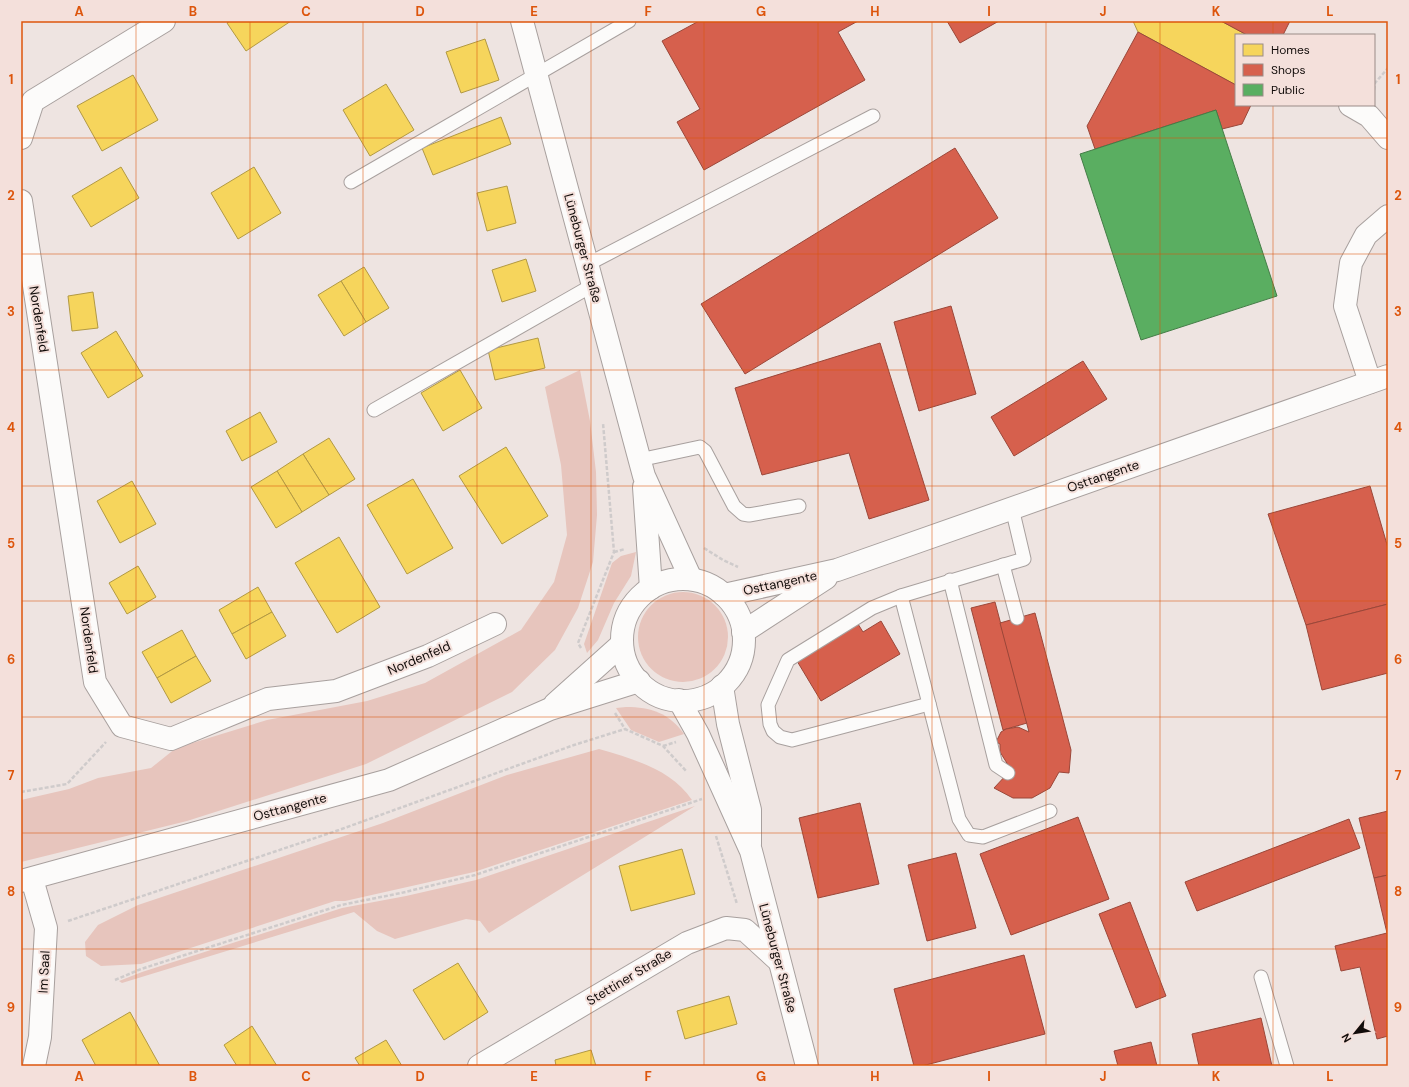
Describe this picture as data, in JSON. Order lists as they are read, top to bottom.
{
  "streets": {
    "main road": [
      "Lüneburger Straße",
      "Nordenfeld",
      "Osttangente",
      "Im Saal",
      "Stettiner Straße"
    ]
  },
  "crossings": [
    ["Lüneburger Straße", "Osttangente"],
    ["Osttangente", "Im Saal"]
  ],
  "legend": ["Homes", "Shops", "Public"],
  "north": "bottom left",
  "grid": {
    "columns": [
      "A",
      "B",
      "C",
      "D",
      "E",
      "F",
      "G",
      "H",
      "I",
      "J",
      "K",
      "L"
    ],
    "rows": [
      "1",
      "2",
      "3",
      "4",
      "5",
      "6",
      "7",
      "8",
      "9"
    ]
  }
}
